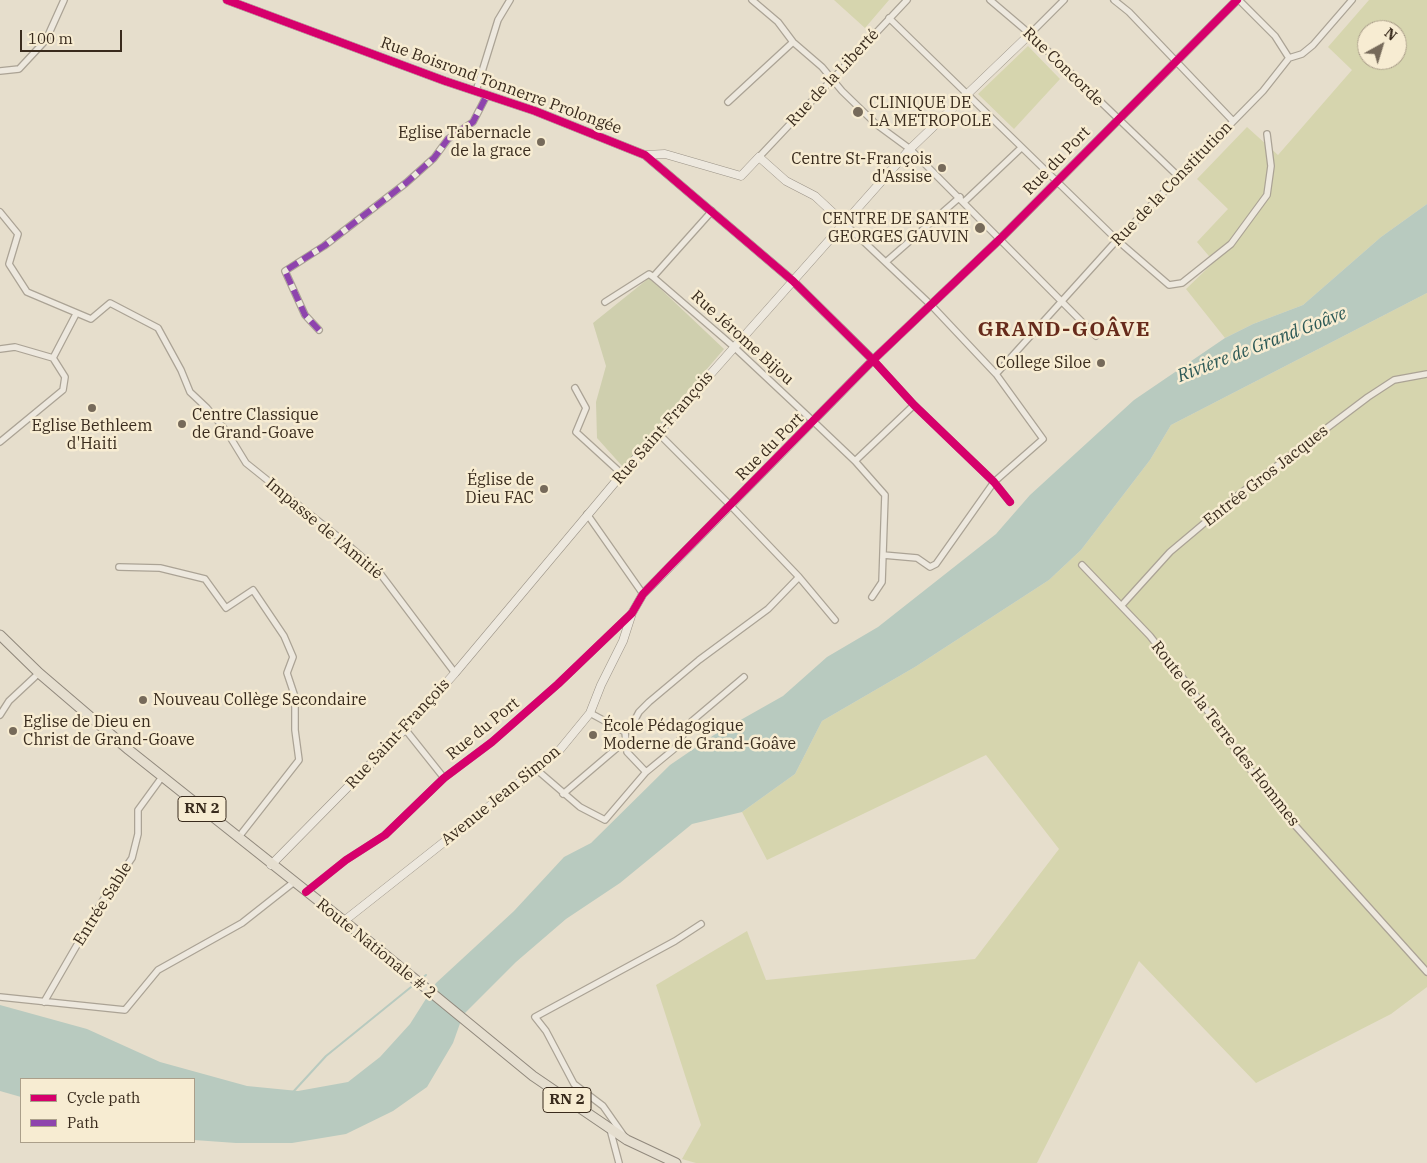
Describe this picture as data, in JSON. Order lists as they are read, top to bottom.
{
  "streets": {
    "main road": ["RN 2", "Route Nationale # 2"],
    "street": [
      "Rue Concorde",
      "Rue de la Liberté",
      "Rue Boisrond Tonnerre Prolongée",
      "Rue du Port",
      "Rue de la Constitution",
      "Rue Jérome Bijou",
      "Rue Saint-François",
      "Entrée Gros Jacques",
      "Impasse de l'Amitié",
      "Route de la Terre des Hommes",
      "Avenue Jean Simon",
      "Entrée Sable"
    ]
  },
  "crossings": [
    ["Rue Concorde", "Rue du Port"],
    ["Rue Concorde", "Rue de la Constitution"],
    ["Rue Concorde", "Rue Saint-François"],
    ["Rue Boisrond Tonnerre Prolongée", "Rue du Port"],
    ["Rue Boisrond Tonnerre Prolongée", "Rue Saint-François"],
    ["Rue du Port", "Rue Jérome Bijou"],
    ["Rue du Port", "Avenue Jean Simon"],
    ["Rue du Port", "Route Nationale # 2"],
    ["Rue Jérome Bijou", "Rue Saint-François"],
    ["Rue Saint-François", "Impasse de l'Amitié"],
    ["Rue Saint-François", "Route Nationale # 2"],
    ["Entrée Gros Jacques", "Route de la Terre des Hommes"],
    ["Avenue Jean Simon", "Route Nationale # 2"],
    ["Entrée Sable", "Route Nationale # 2"]
  ],
  "districts": ["GRAND-GOÂVE"],
  "water": ["Rivière de Grand Goâve"],
  "places": [
    "CLINIQUE DE LA METROPOLE",
    "Eglise Tabernacle de la grace",
    "Centre St-François d'Assise",
    "CENTRE DE SANTE GEORGES GAUVIN",
    "College Siloe",
    "Eglise Bethleem d'Haiti",
    "Centre Classique de Grand-Goave",
    "Église de Dieu FAC",
    "Nouveau Collège Secondaire",
    "Eglise de Dieu en Christ de Grand-Goave",
    "École Pédagogique Moderne de Grand-Goâve"
  ],
  "legend": ["Cycle path", "Path"],
  "scale_bar": "100 m",
  "north": "top right"
}
